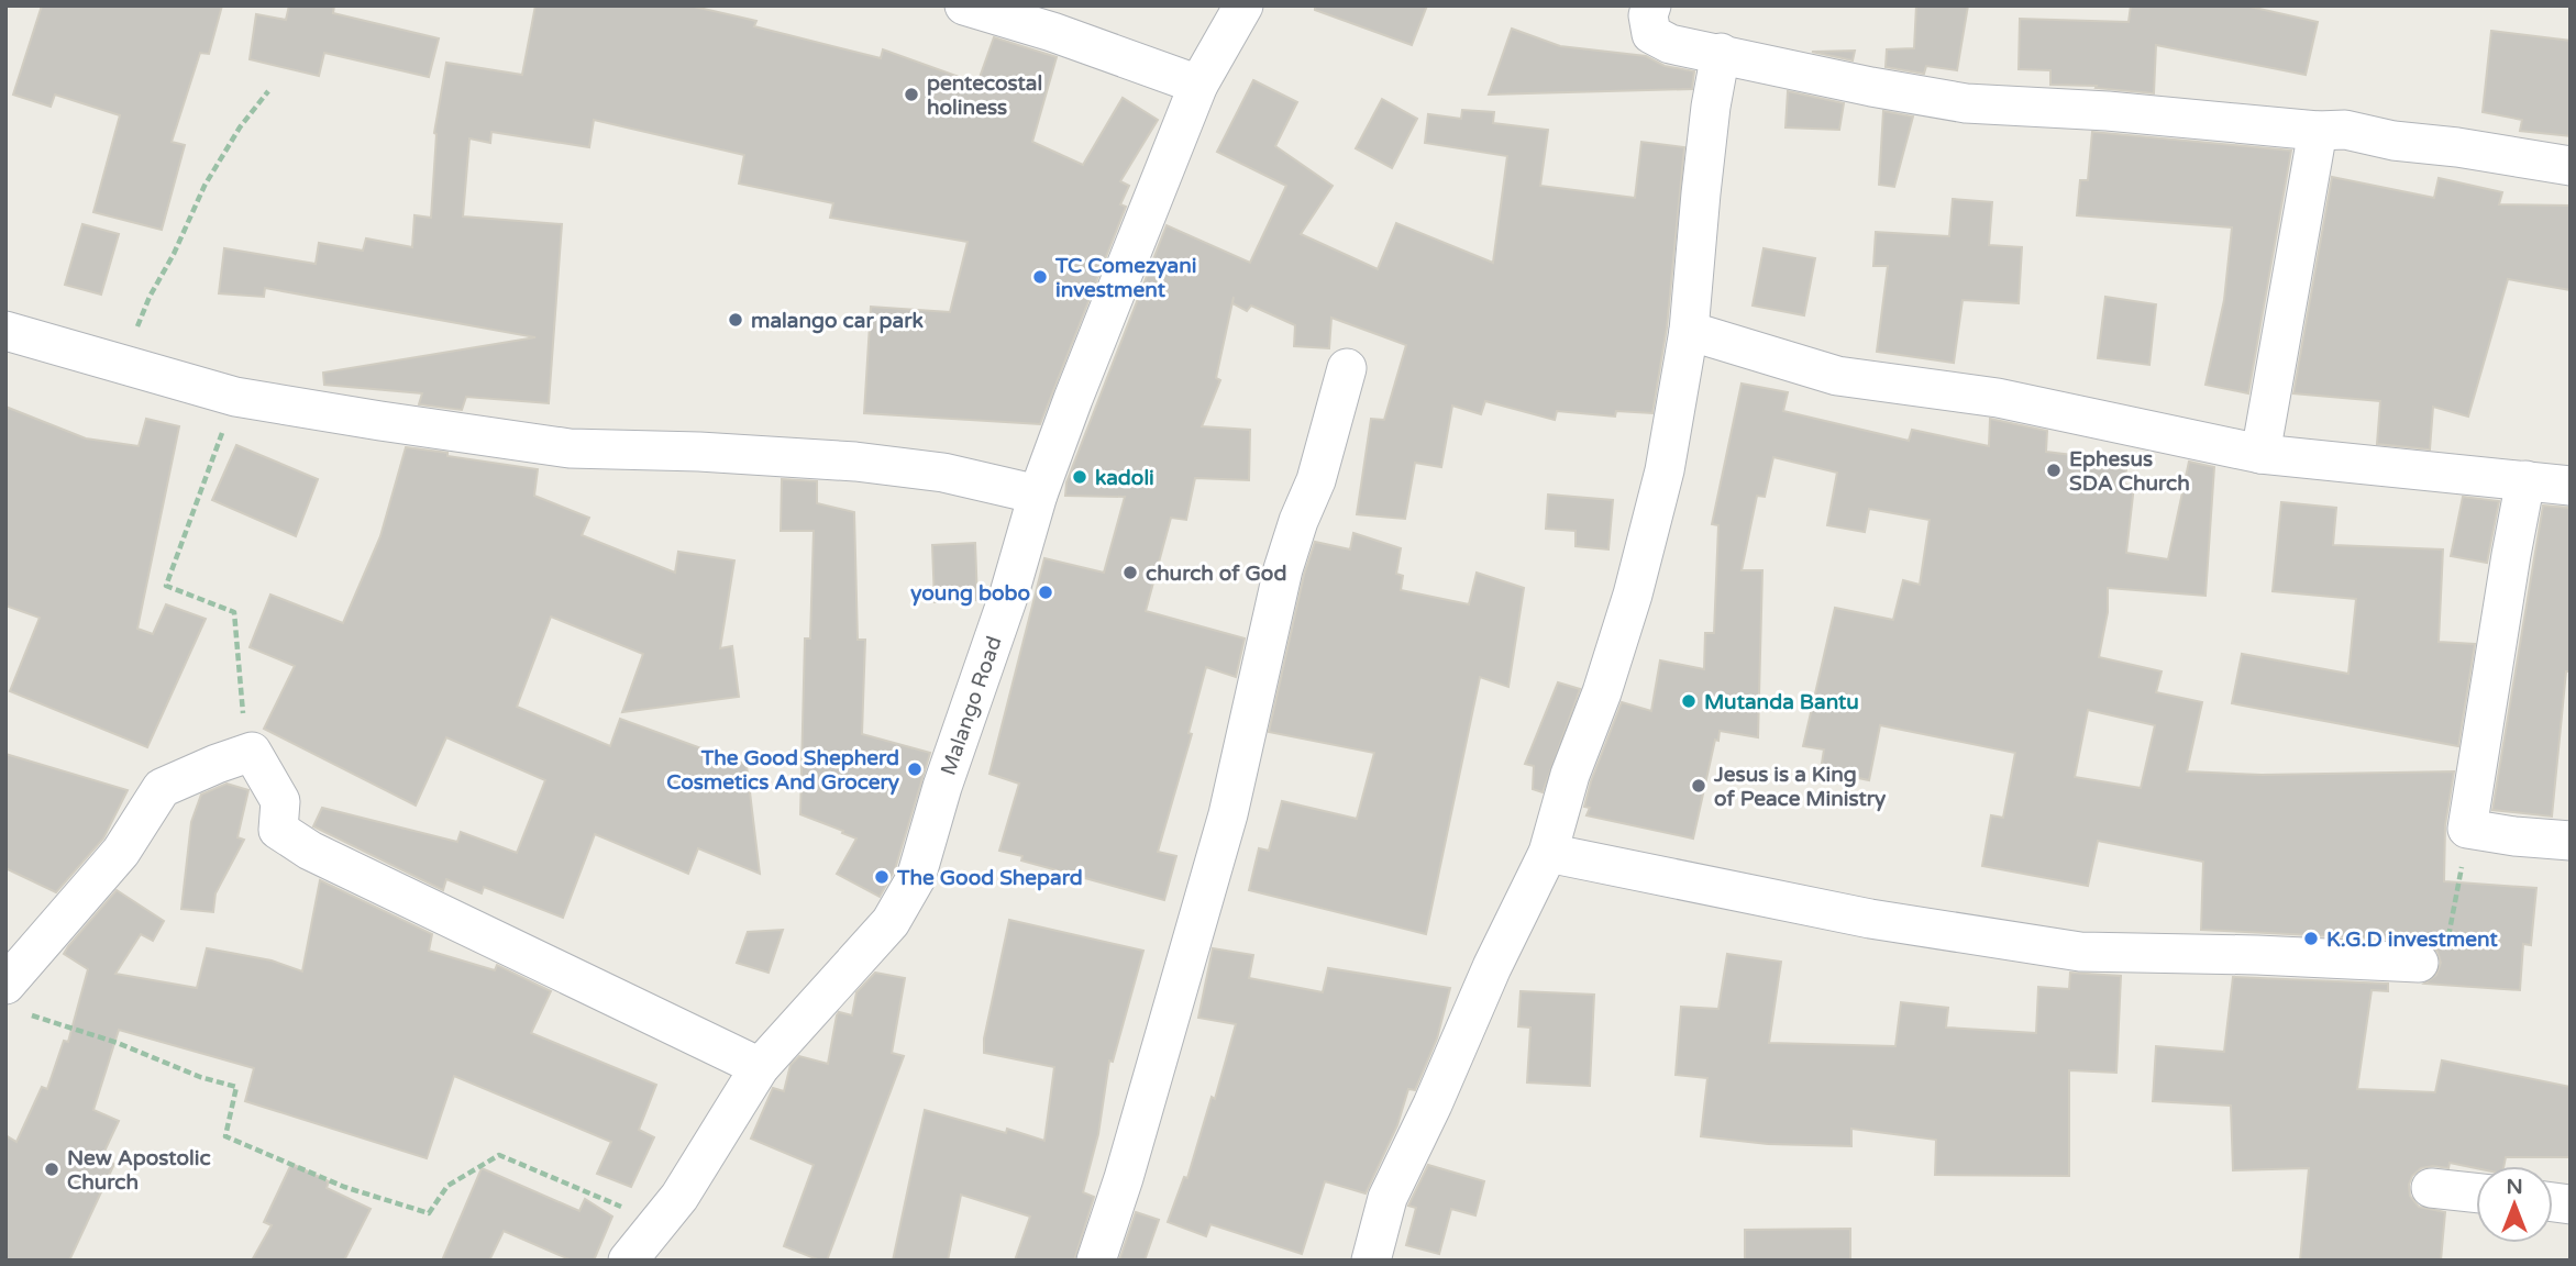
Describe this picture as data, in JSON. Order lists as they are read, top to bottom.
{
  "streets": {
    "street": ["Malango Road"]
  },
  "places": [
    "pentecostal holiness",
    "TC Comezyani investment",
    "malango car park",
    "Ephesus SDA Church",
    "kadoli",
    "church of God",
    "young bobo",
    "Mutanda Bantu",
    "The Good Shepherd Cosmetics And Grocery",
    "Jesus is a King of Peace Ministry",
    "The Good Shepard",
    "K.G.D investment",
    "New Apostolic Church"
  ],
  "north": "top"
}
